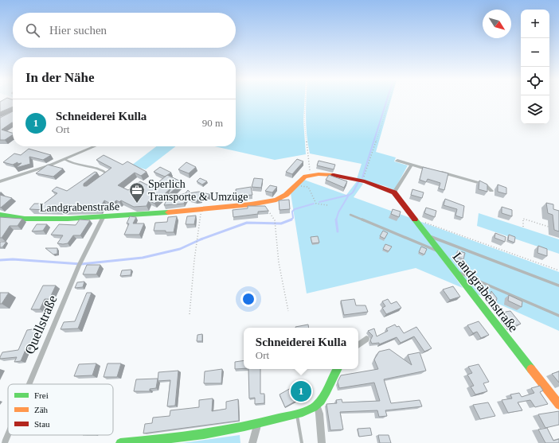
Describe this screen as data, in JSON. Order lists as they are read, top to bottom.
{
  "streets": {
    "street": ["Landgrabenstraße", "Quellstraße"]
  },
  "crossings": [
    ["Landgrabenstraße", "Quellstraße"]
  ],
  "places": {
    "office": ["Sperlich Transporte & Umzüge"]
  },
  "legend": ["Frei", "Zäh", "Stau"],
  "north": "bottom right",
  "page": {
    "map_buttons": ["+", "−"],
    "search": "Hier suchen",
    "heading": "In der Nähe",
    "list": [
      {
        "mark": "1",
        "name": "Schneiderei Kulla",
        "note": "Ort",
        "value": "90 m"
      }
    ],
    "popup": ["Schneiderei Kulla", "Ort"],
    "pins": "1"
  }
}
